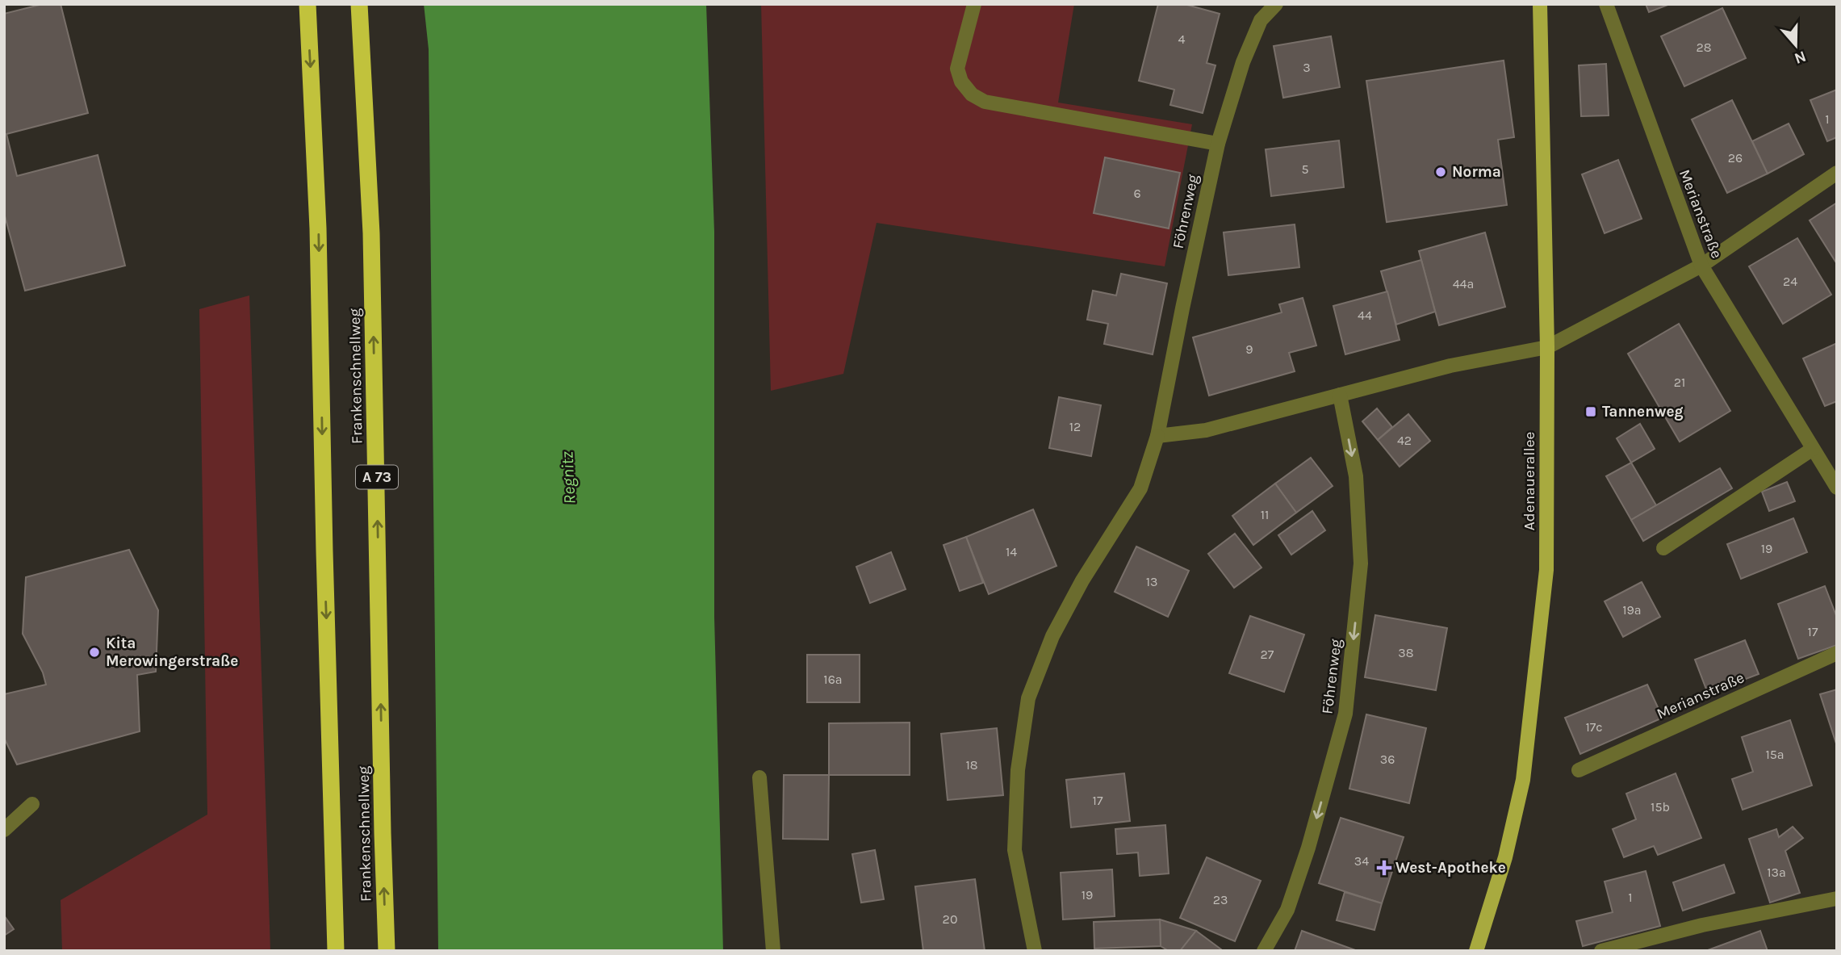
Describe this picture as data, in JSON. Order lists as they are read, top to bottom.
{
  "streets": {
    "highway": ["Frankenschnellweg", "A 73"],
    "main road": ["Adenauerallee"],
    "street": ["Föhrenweg", "Merianstraße"]
  },
  "one_way": ["Föhrenweg"],
  "water": ["Regnitz"],
  "places": {
    "other": ["Norma", "Kita Merowingerstraße"],
    "transit": ["Tannenweg"],
    "health": ["West-Apotheke"]
  },
  "house_numbers": [
    "4",
    "28",
    "3",
    "1",
    "26",
    "5",
    "6",
    "24",
    "44a",
    "44",
    "9",
    "21",
    "12",
    "42",
    "11",
    "19",
    "14",
    "13",
    "19a",
    "17",
    "38",
    "27",
    "16a",
    "17c",
    "15a",
    "36",
    "18",
    "17",
    "15b",
    "34",
    "13a",
    "19",
    "1",
    "23",
    "20"
  ],
  "north": "bottom"
}
